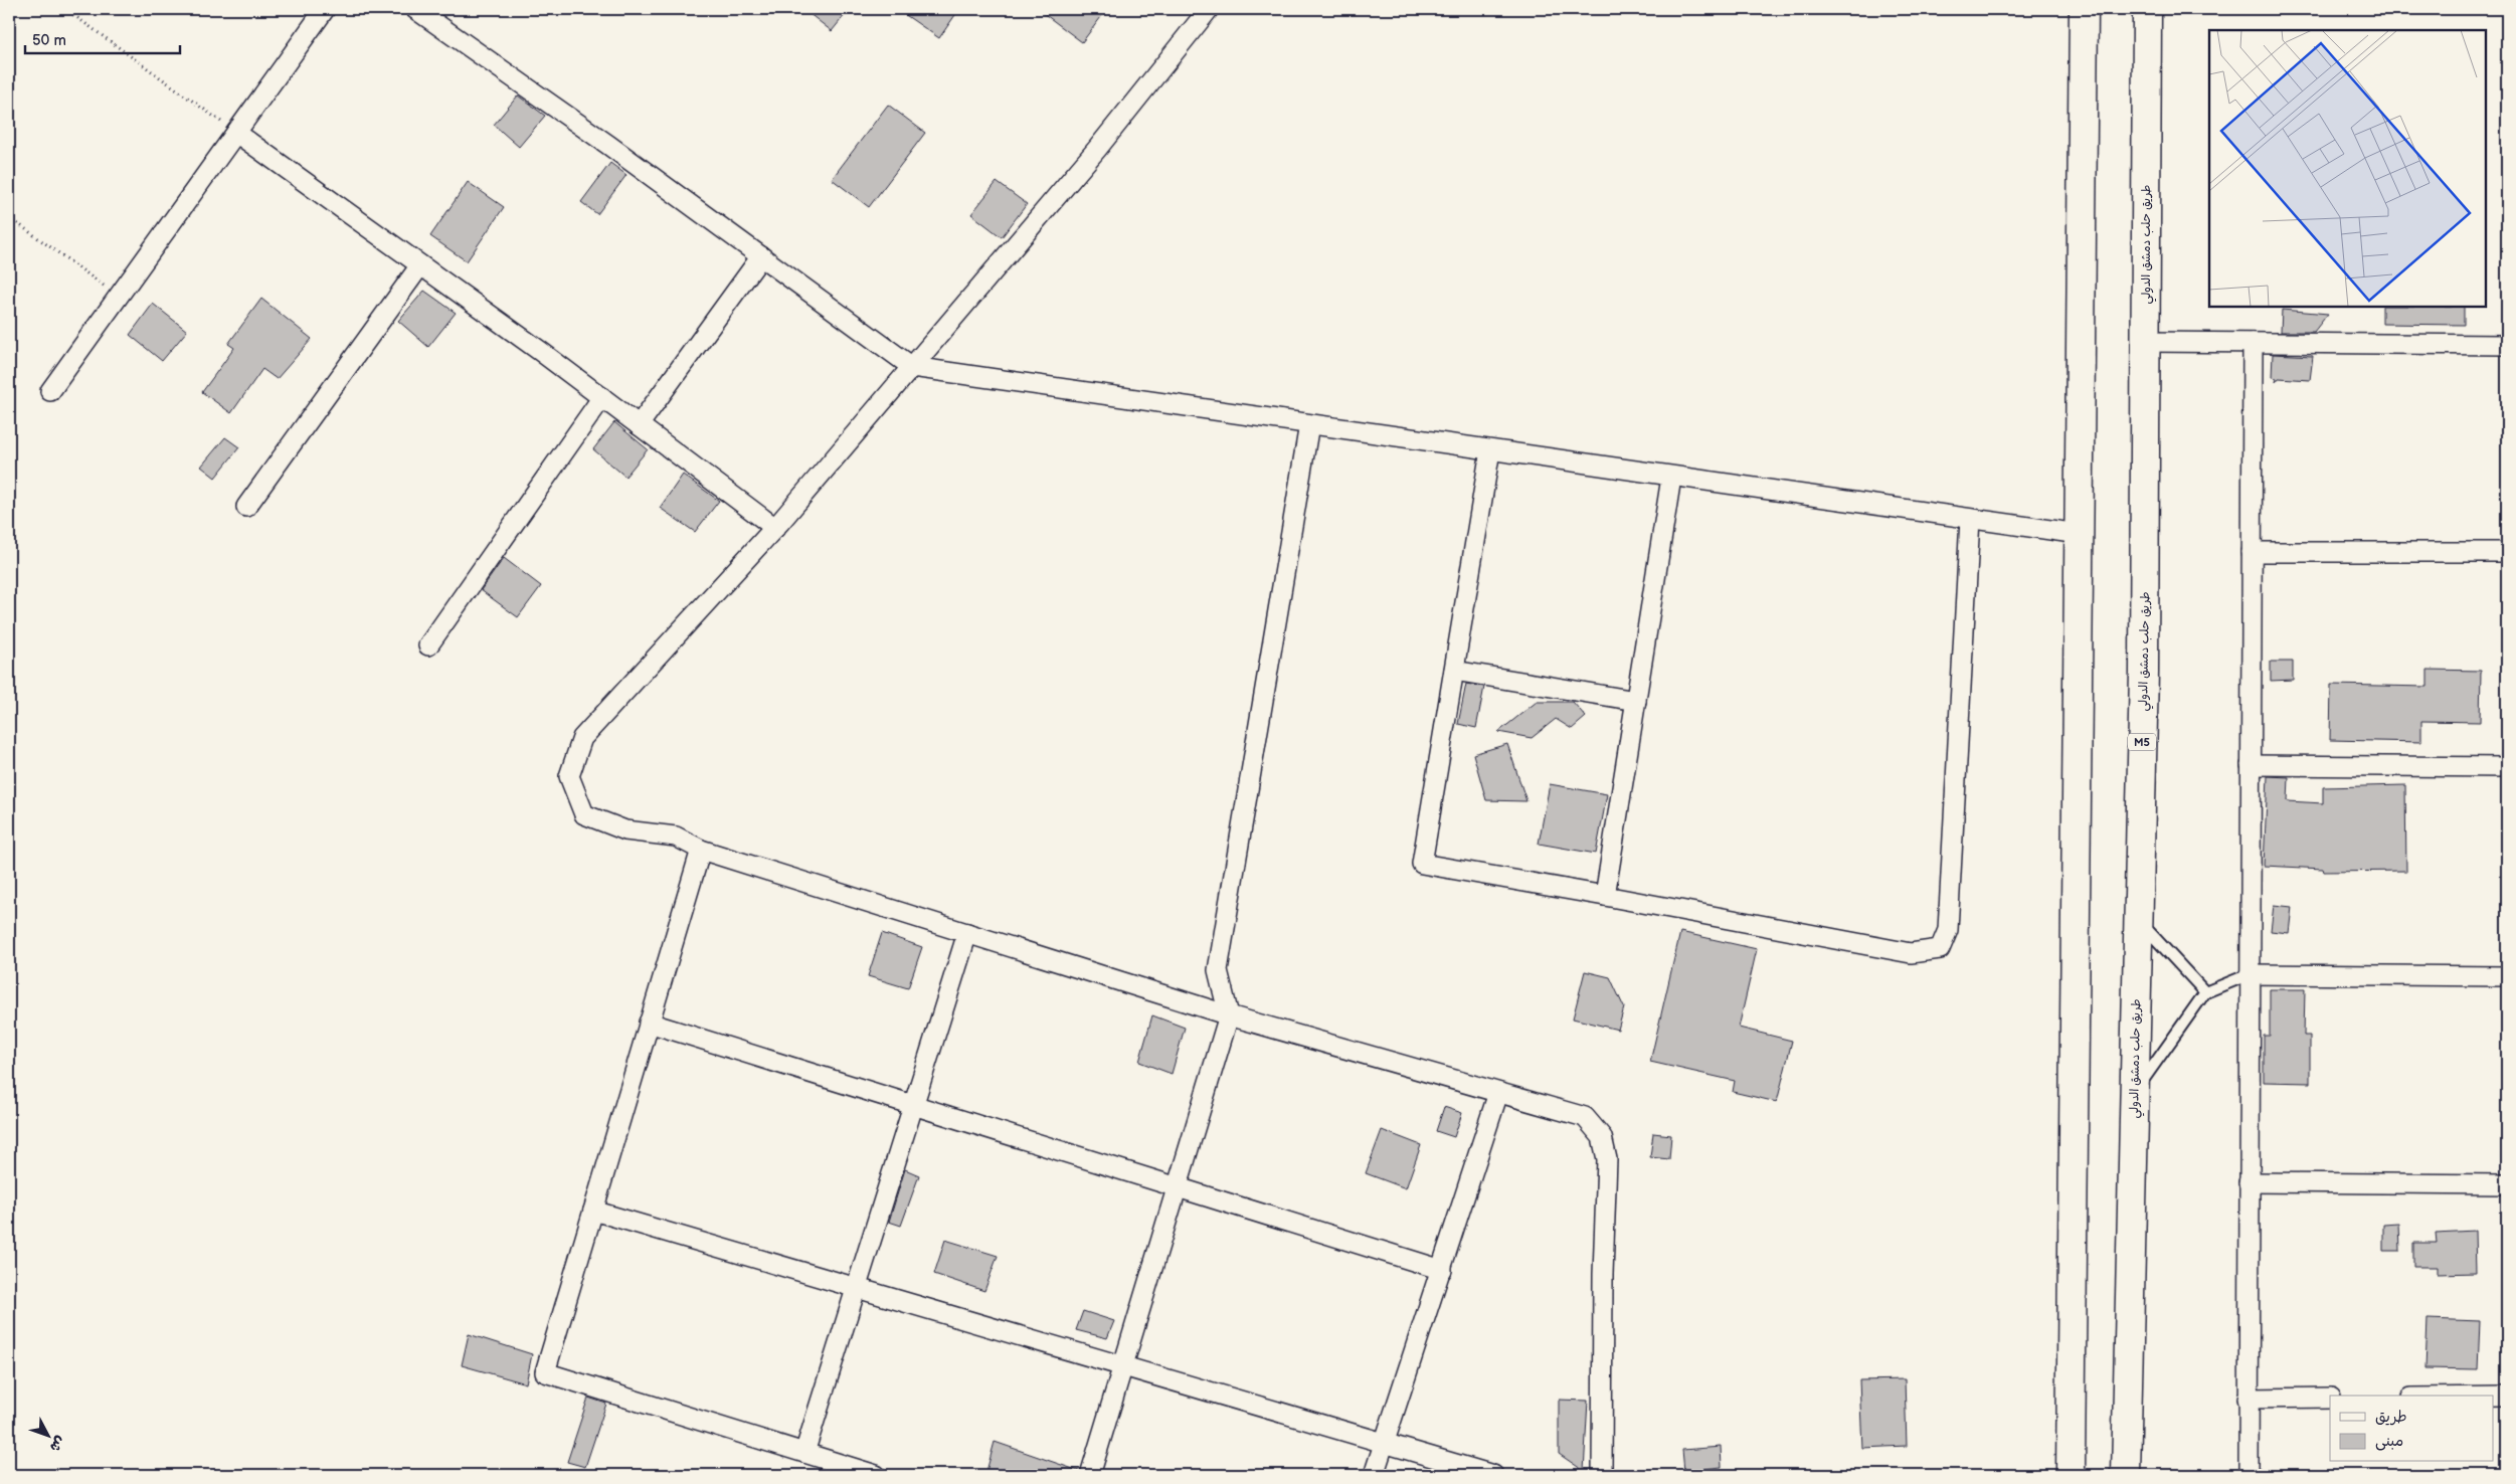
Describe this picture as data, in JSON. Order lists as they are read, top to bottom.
{
  "streets": {
    "highway": ["طريق حلب دمشق الدولي", "M5"]
  },
  "legend": ["طريق", "مبنى"],
  "scale_bar": "50 m",
  "north": "bottom right"
}
